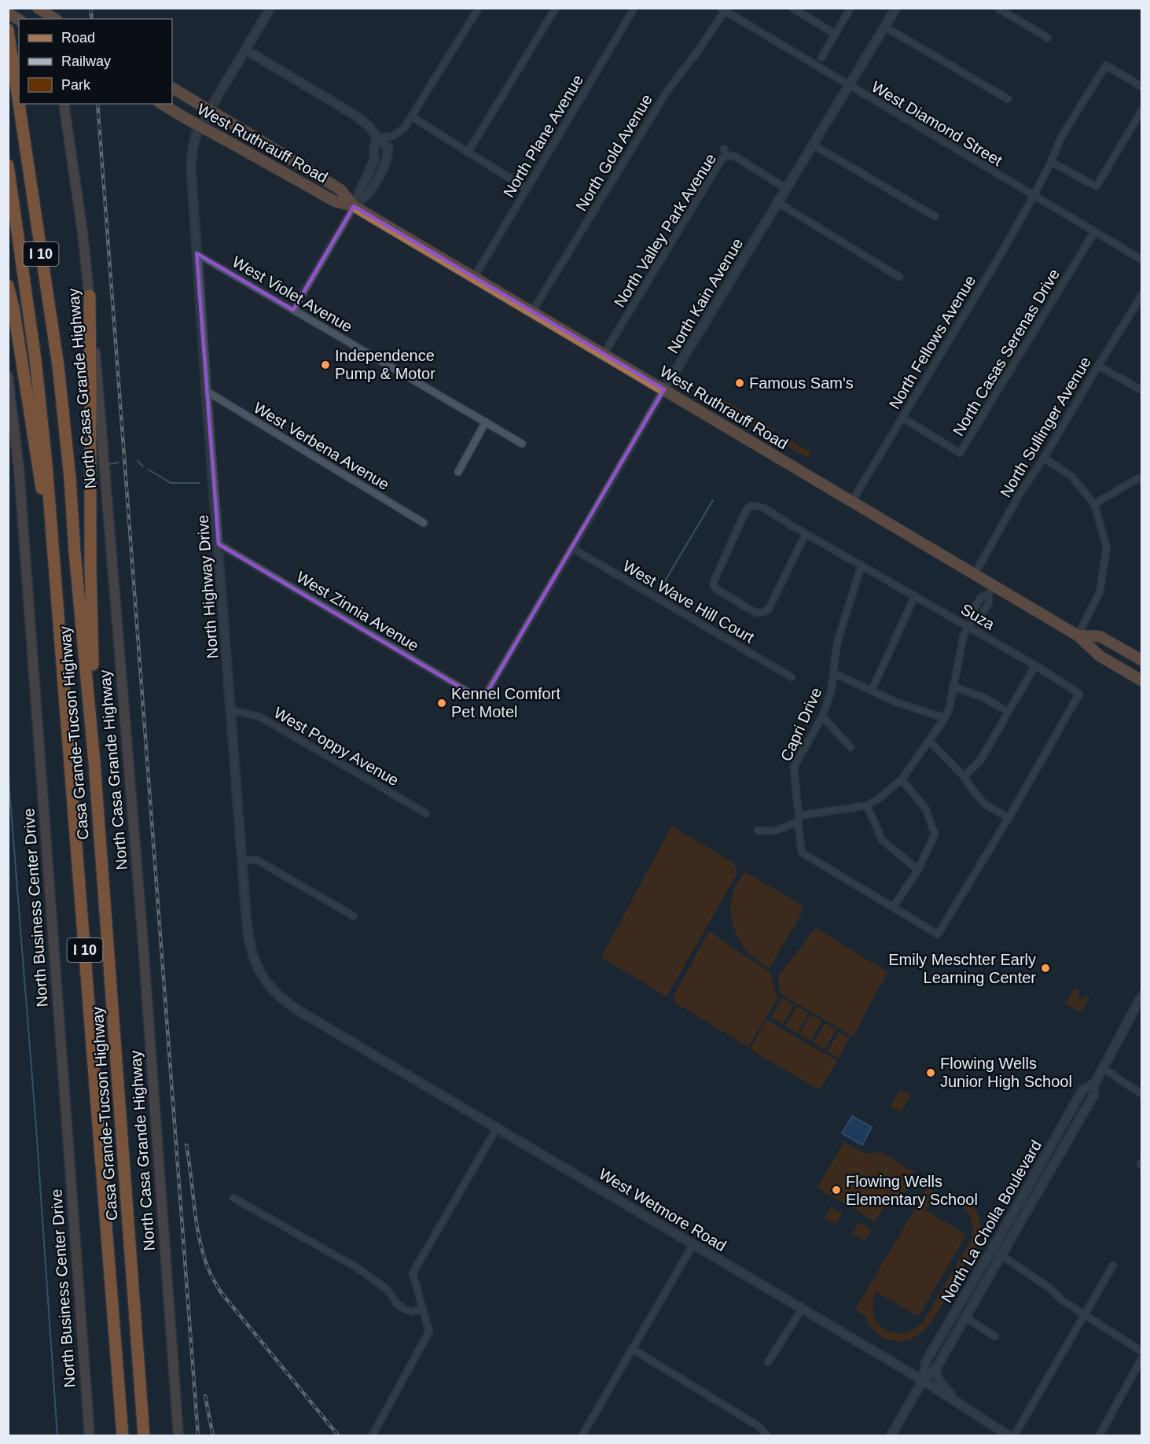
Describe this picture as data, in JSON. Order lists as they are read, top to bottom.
{
  "streets": {
    "highway": ["I 10", "Casa Grande-Tucson Highway"],
    "main road": ["West Ruthrauff Road", "North Casa Grande Highway", "North Business Center Drive"],
    "street": [
      "West Diamond Street",
      "North Plane Avenue",
      "North Gold Avenue",
      "North Valley Park Avenue",
      "West Violet Avenue",
      "North Kain Avenue",
      "North Fellows Avenue",
      "North Casas Serenas Drive",
      "North Sullinger Avenue",
      "West Verbena Avenue",
      "North Highway Drive",
      "West Wave Hill Court",
      "West Zinnia Avenue",
      "Suza",
      "Capri Drive",
      "West Poppy Avenue",
      "West Wetmore Road",
      "North La Cholla Boulevard"
    ]
  },
  "crossings": [
    ["West Diamond Street", "North Gold Avenue"],
    ["West Diamond Street", "North Kain Avenue"],
    ["West Diamond Street", "North Fellows Avenue"],
    ["West Diamond Street", "North Casas Serenas Drive"],
    ["North Plane Avenue", "West Ruthrauff Road"],
    ["West Ruthrauff Road", "North Gold Avenue"],
    ["West Ruthrauff Road", "North Valley Park Avenue"],
    ["West Ruthrauff Road", "North Kain Avenue"],
    ["West Ruthrauff Road", "North Fellows Avenue"],
    ["West Ruthrauff Road", "North Sullinger Avenue"],
    ["North Valley Park Avenue", "North Kain Avenue"],
    ["West Violet Avenue", "North Highway Drive"],
    ["North Kain Avenue", "West Wave Hill Court"],
    ["North Kain Avenue", "West Zinnia Avenue"],
    ["North Fellows Avenue", "North Casas Serenas Drive"],
    ["West Verbena Avenue", "North Highway Drive"],
    ["North Highway Drive", "West Zinnia Avenue"],
    ["North Highway Drive", "West Poppy Avenue"],
    ["North Highway Drive", "West Wetmore Road"],
    ["Suza", "Capri Drive"],
    ["West Wetmore Road", "North La Cholla Boulevard"]
  ],
  "places": [
    "Independence Pump & Motor",
    "Famous Sam's",
    "Kennel Comfort Pet Motel",
    "Emily Meschter Early Learning Center",
    "Flowing Wells Junior High School",
    "Flowing Wells Elementary School"
  ],
  "legend": ["Road", "Railway", "Park"]
}
